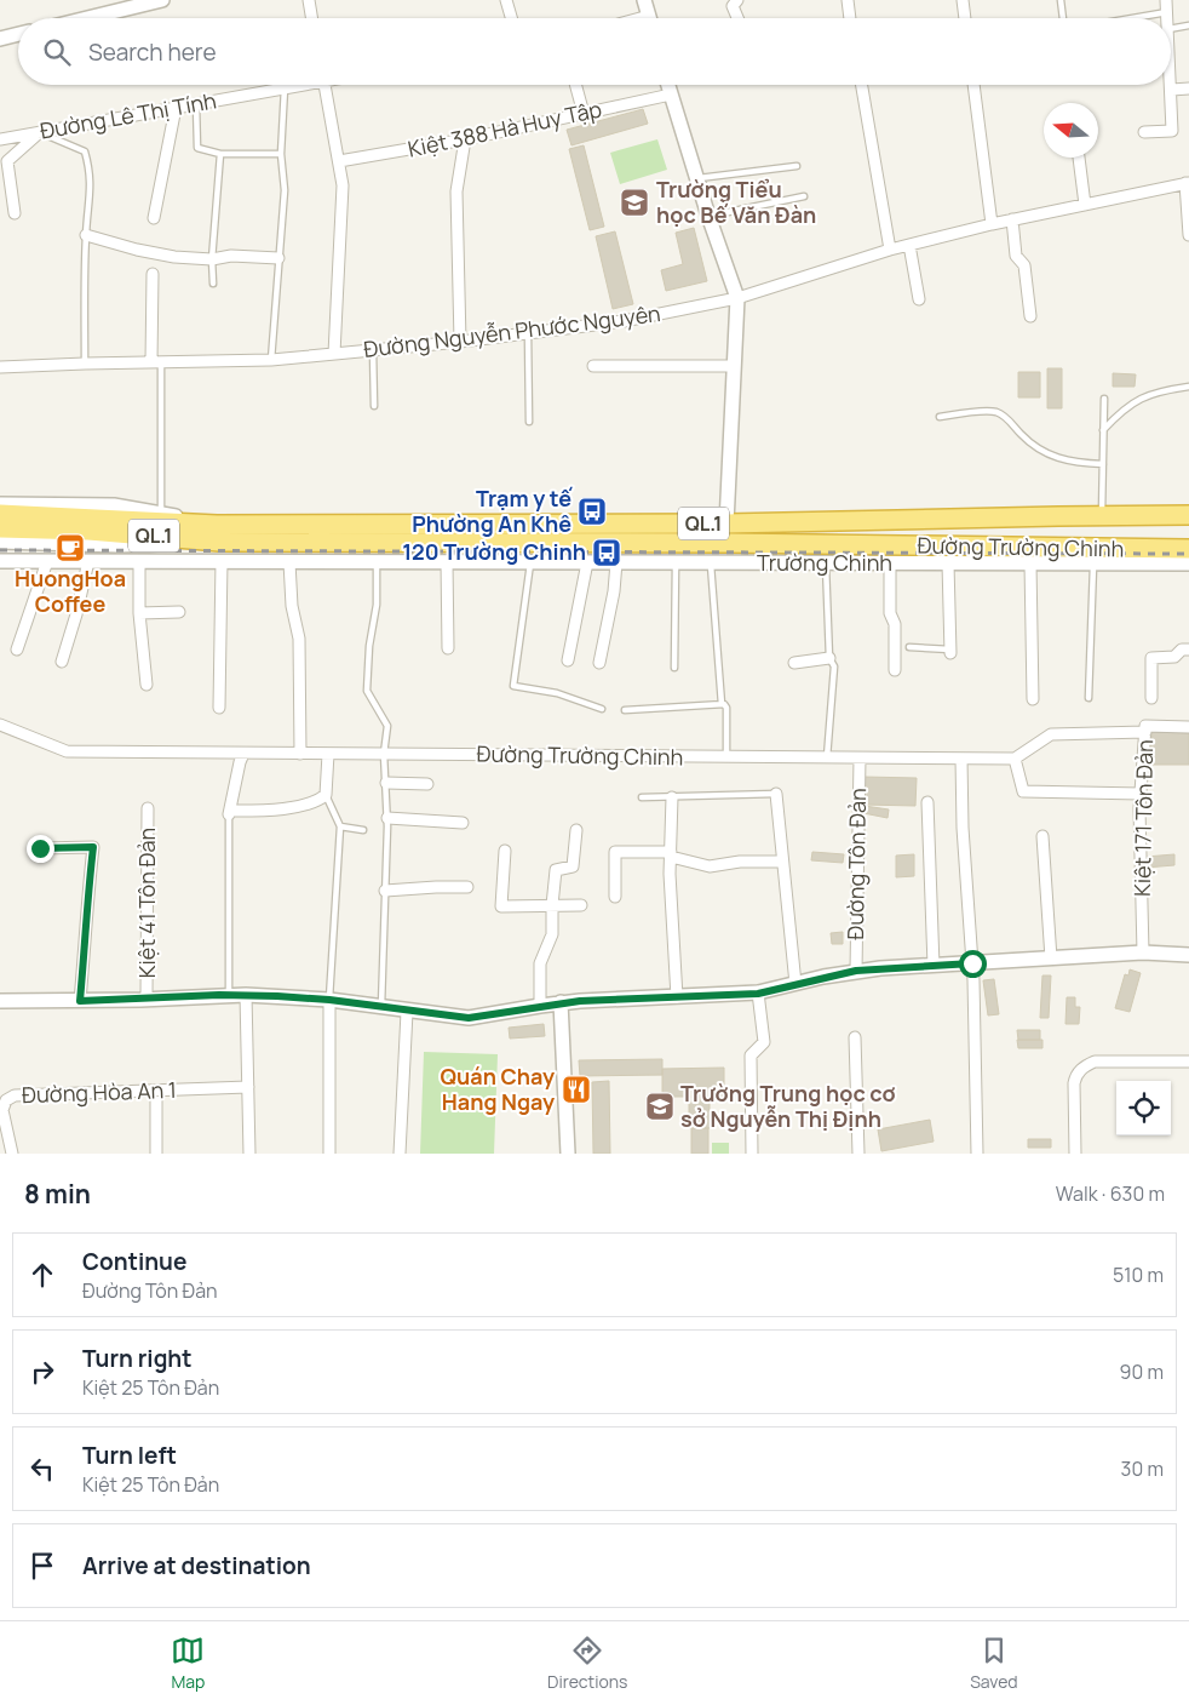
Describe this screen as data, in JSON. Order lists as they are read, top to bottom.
{
  "streets": {
    "highway": ["QL.1", "Đường Trường Chinh"],
    "street": [
      "Đường Lê Thị Tính",
      "Kiệt 388 Hà Huy Tập",
      "Đường Nguyễn Phước Nguyên",
      "Trường Chinh",
      "Kiệt 171 Tôn Đản",
      "Đường Tôn Đản",
      "Kiệt 41 Tôn Đản",
      "Đường Hòa An 1"
    ]
  },
  "crossings": [
    ["QL.1", "Đường Trường Chinh"],
    ["Đường Trường Chinh", "Trường Chinh"],
    ["Đường Trường Chinh", "Đường Tôn Đản"],
    ["Kiệt 171 Tôn Đản", "Đường Tôn Đản"],
    ["Đường Tôn Đản", "Kiệt 41 Tôn Đản"]
  ],
  "places": {
    "school or university": ["Trường Tiểu học Bế Văn Đàn", "Trường Trung học cơ sở Nguyễn Thị Định"],
    "bus stop": ["Trạm y tế Phường An Khê", "120 Trường Chinh"],
    "cafe": ["HuongHoa Coffee"],
    "restaurant": ["Quán Chay Hang Ngay"]
  },
  "north": "left",
  "page": {
    "search": "Search here",
    "heading": ["8 min", "Walk · 630 m"],
    "list": [
      ["Continue", "Đường Tôn Đản", "510 m"],
      ["Turn right", "Kiệt 25 Tôn Đản", "90 m"],
      ["Turn left", "Kiệt 25 Tôn Đản", "30 m"],
      "Arrive at destination"
    ],
    "nav": ["Map", "Directions", "Saved"]
  }
}
